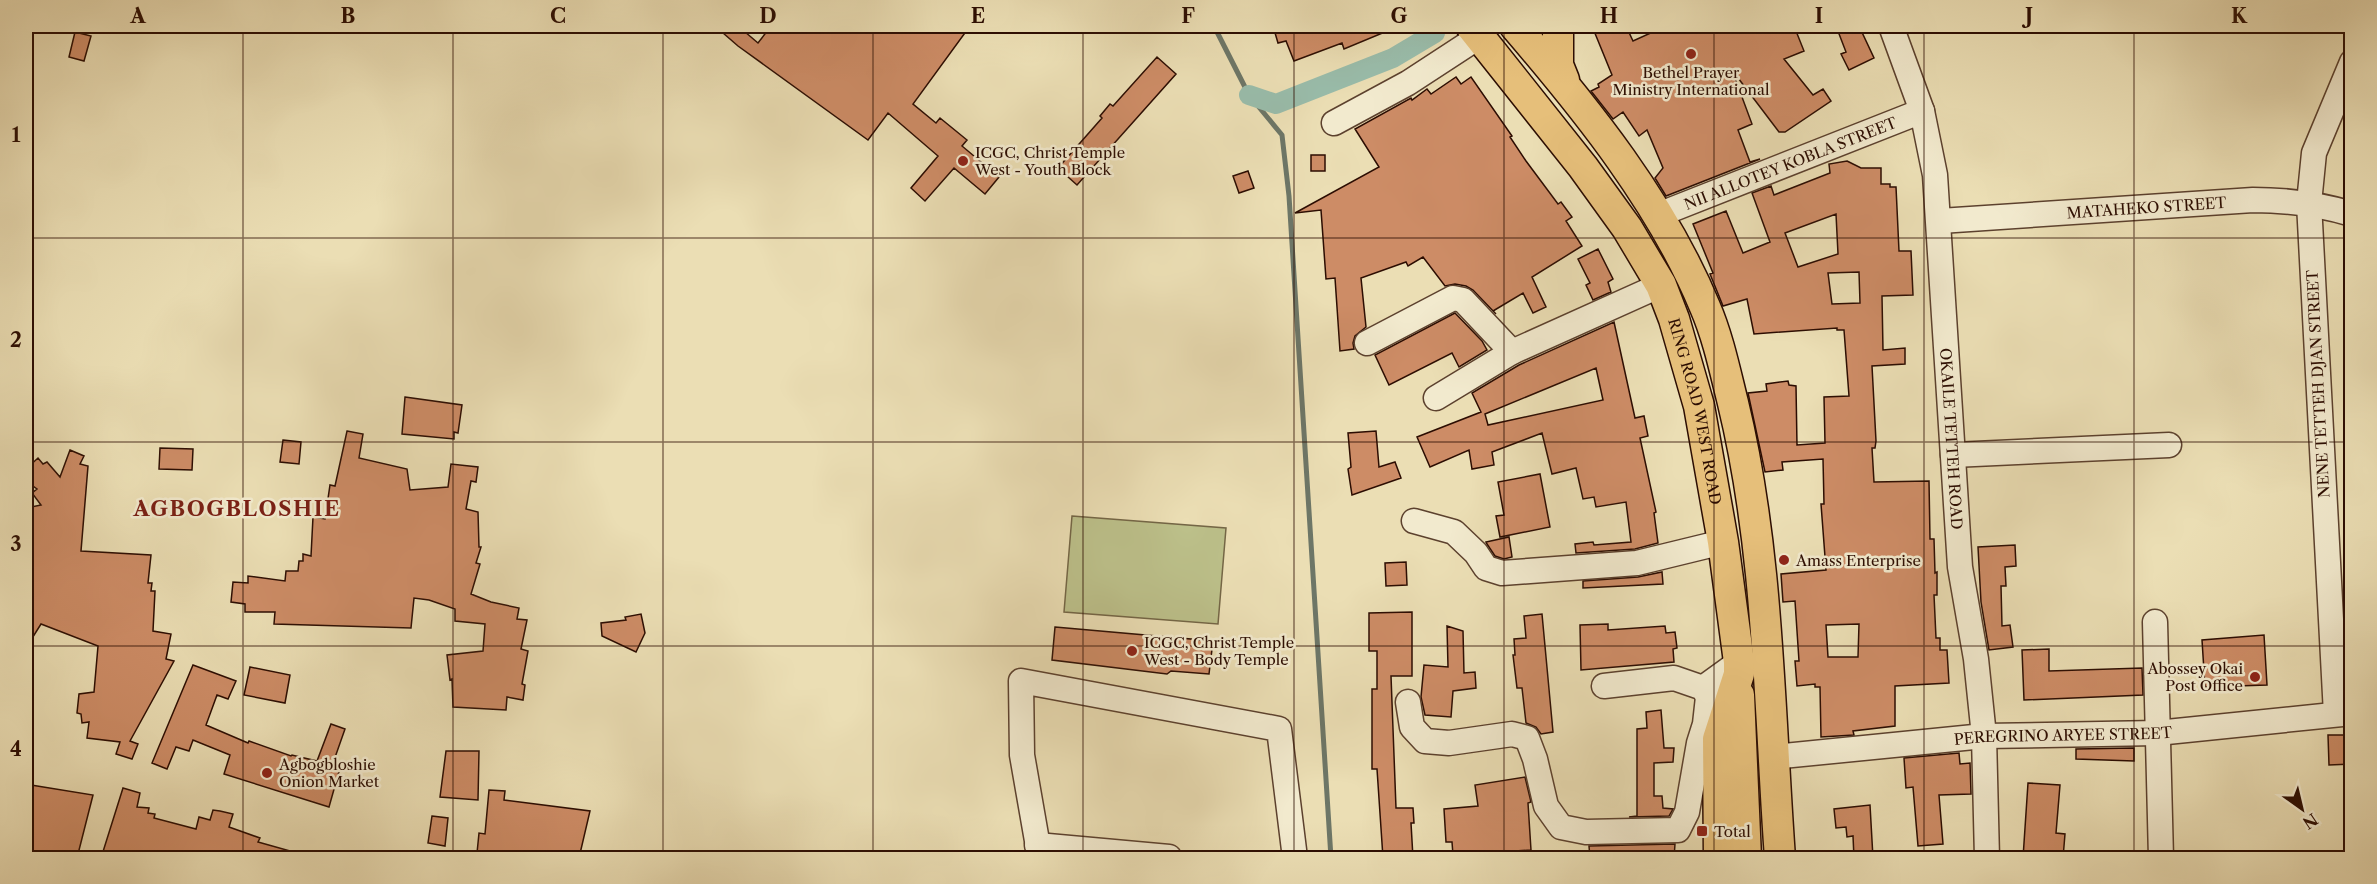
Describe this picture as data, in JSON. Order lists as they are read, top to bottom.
{
  "streets": {
    "main road": ["RING ROAD WEST ROAD"],
    "street": [
      "NII ALLOTEY KOBLA STREET",
      "MATAHEKO STREET",
      "NENE TETTEH DJAN STREET",
      "OKAILE TETTEH ROAD",
      "PEREGRINO ARYEE STREET"
    ]
  },
  "crossings": [
    ["NII ALLOTEY KOBLA STREET", "OKAILE TETTEH ROAD"],
    ["MATAHEKO STREET", "NENE TETTEH DJAN STREET"],
    ["MATAHEKO STREET", "OKAILE TETTEH ROAD"],
    ["NENE TETTEH DJAN STREET", "PEREGRINO ARYEE STREET"],
    ["OKAILE TETTEH ROAD", "PEREGRINO ARYEE STREET"]
  ],
  "districts": ["AGBOGBLOSHIE"],
  "places": {
    "other": [
      "Bethel Prayer Ministry International",
      "ICGC, Christ Temple West - Youth Block",
      "Amass Enterprise",
      "ICGC, Christ Temple West - Body Temple",
      "Abossey Okai Post Office",
      "Agbogbloshie Onion Market"
    ],
    "transit": ["Total"]
  },
  "north": "bottom right",
  "grid": {
    "columns": [
      "A",
      "B",
      "C",
      "D",
      "E",
      "F",
      "G",
      "H",
      "I",
      "J",
      "K"
    ],
    "rows": [
      "1",
      "2",
      "3",
      "4"
    ]
  }
}
